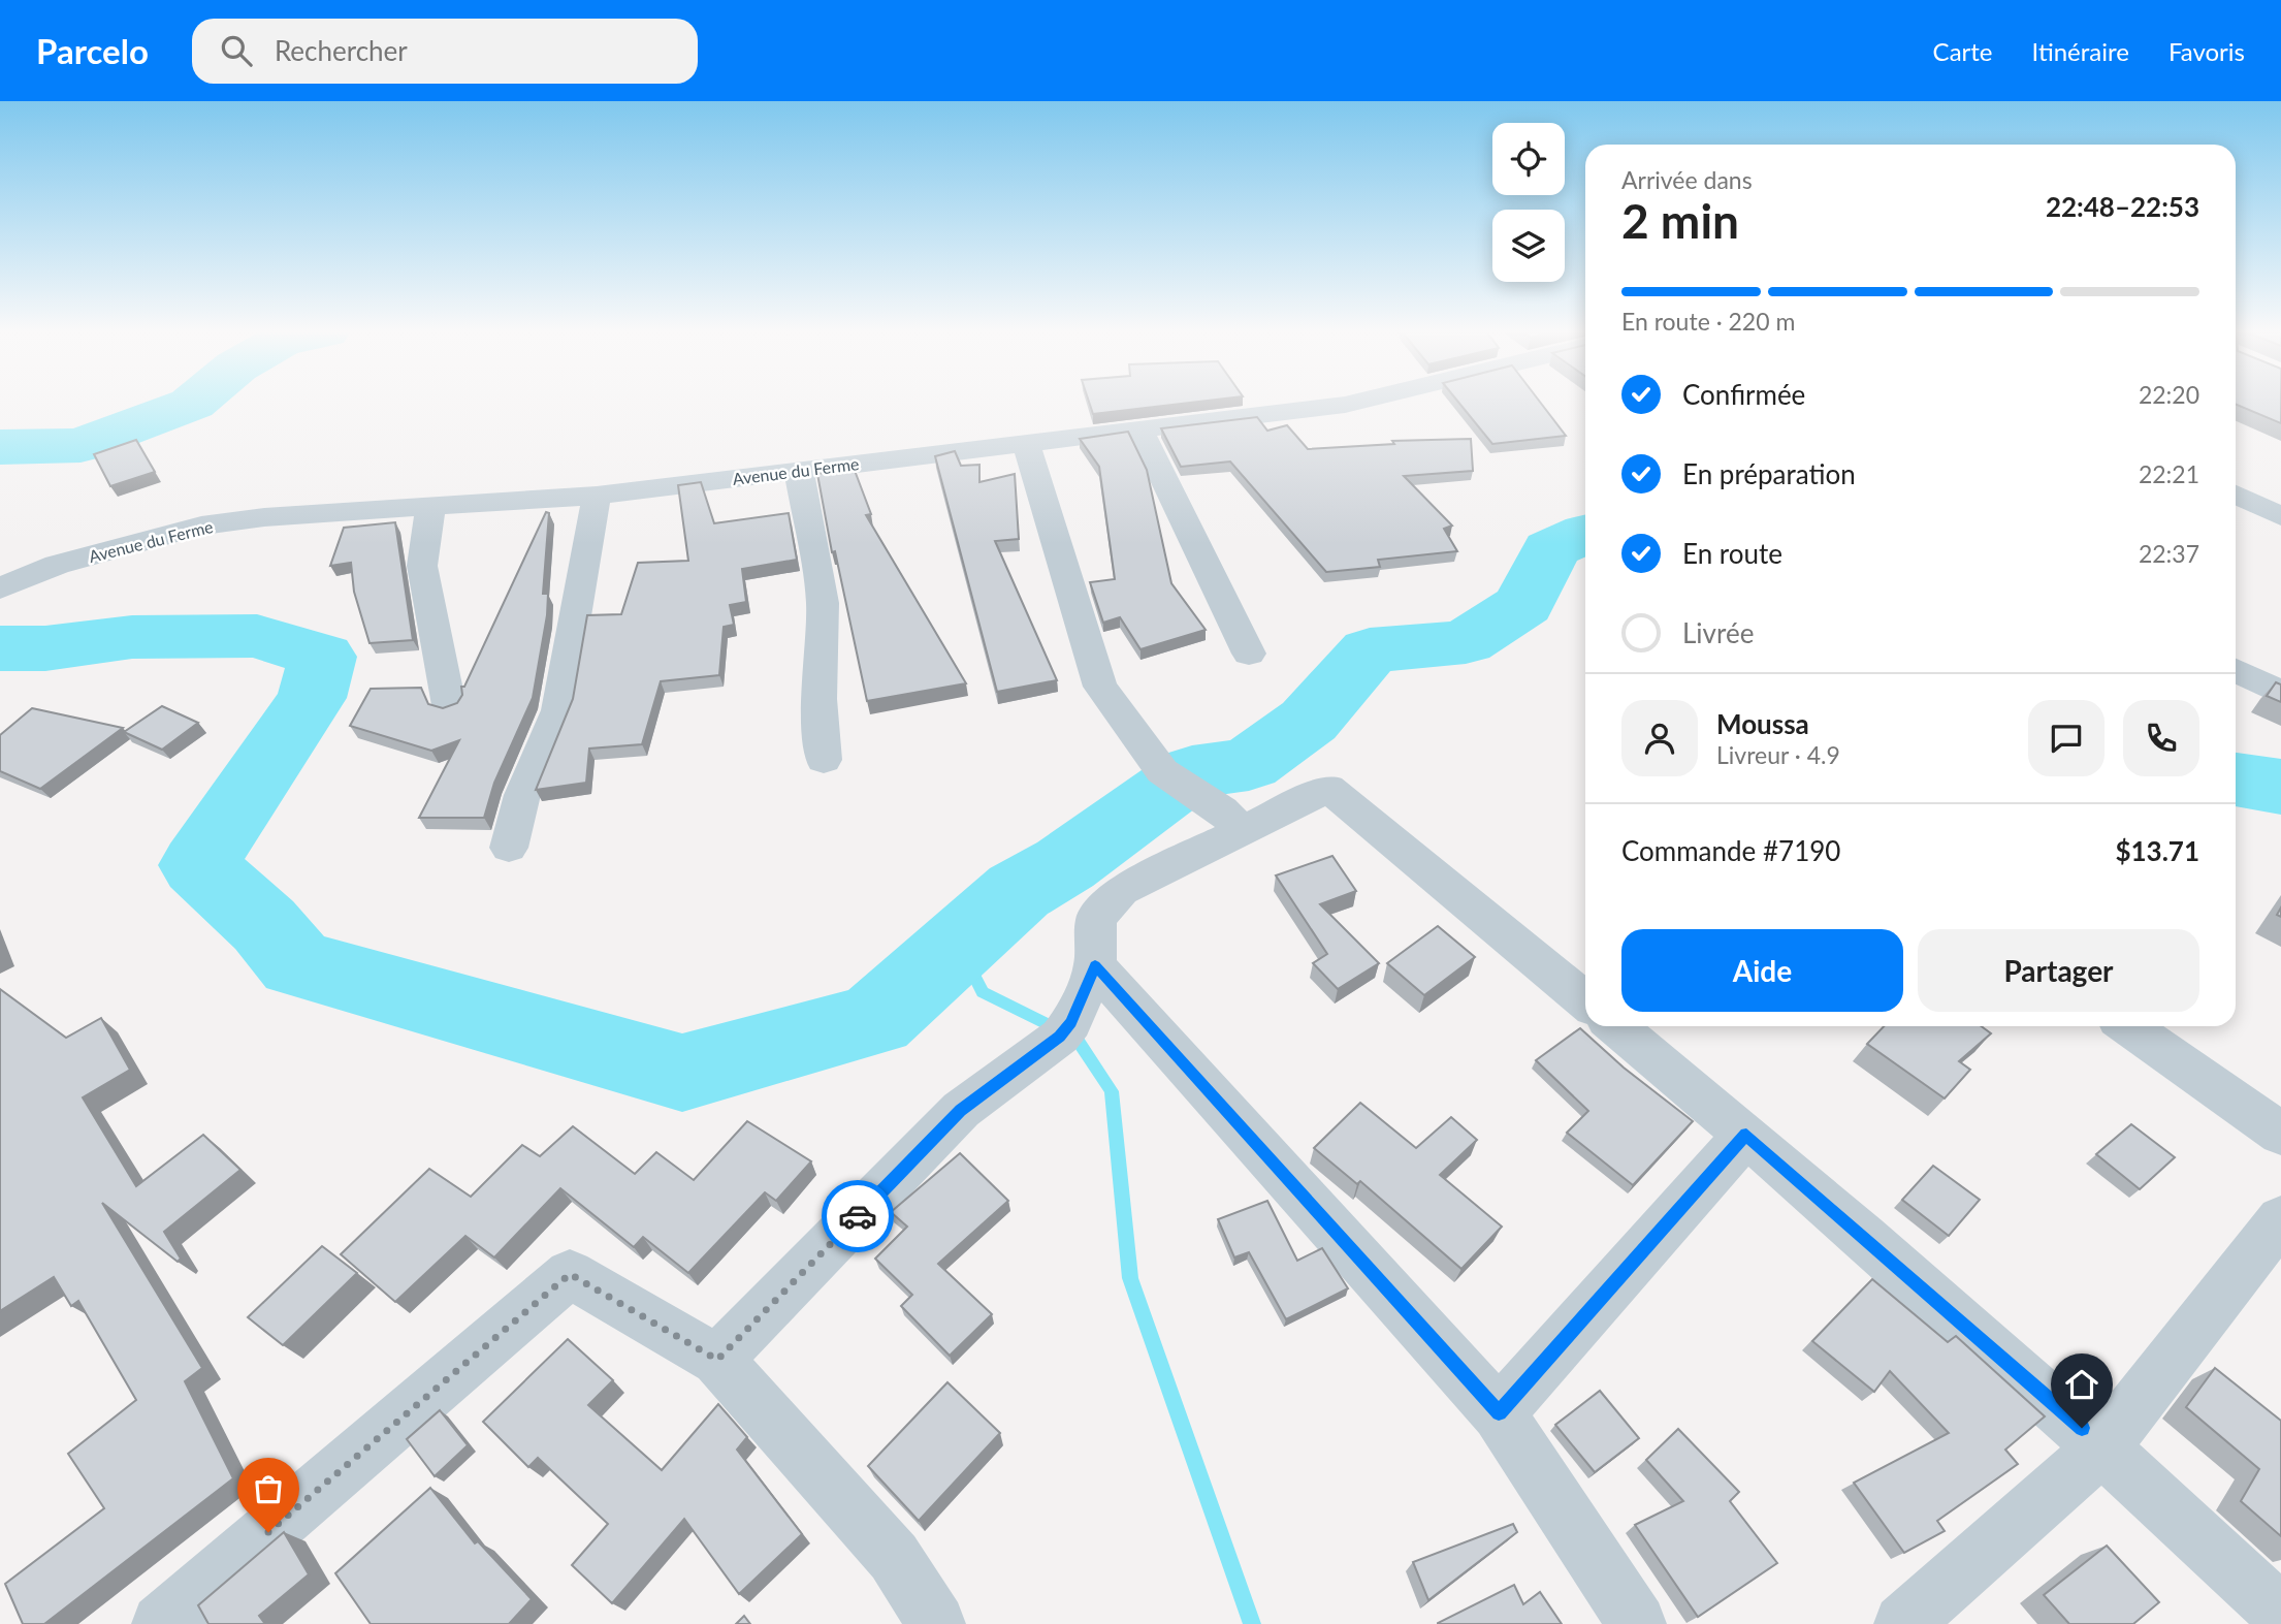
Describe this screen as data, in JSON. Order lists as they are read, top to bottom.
{
  "streets": {
    "street": ["Avenue du Ferme"]
  },
  "page": {
    "header": "Parcelo",
    "search": "Rechercher",
    "nav": ["Carte", "Itinéraire", "Favoris"],
    "heading": ["2 min", "Arrivée dans", "22:48–22:53"],
    "panel": [
      "Moussa",
      "Livreur · 4.9",
      "Commande #7190",
      "$13.71"
    ],
    "bar": "En route · 220 m",
    "list": [
      ["Confirmée", "22:20"],
      ["En préparation", "22:21"],
      ["En route", "22:37"],
      "Livrée"
    ],
    "buttons": ["Aide", "Partager"]
  }
}
